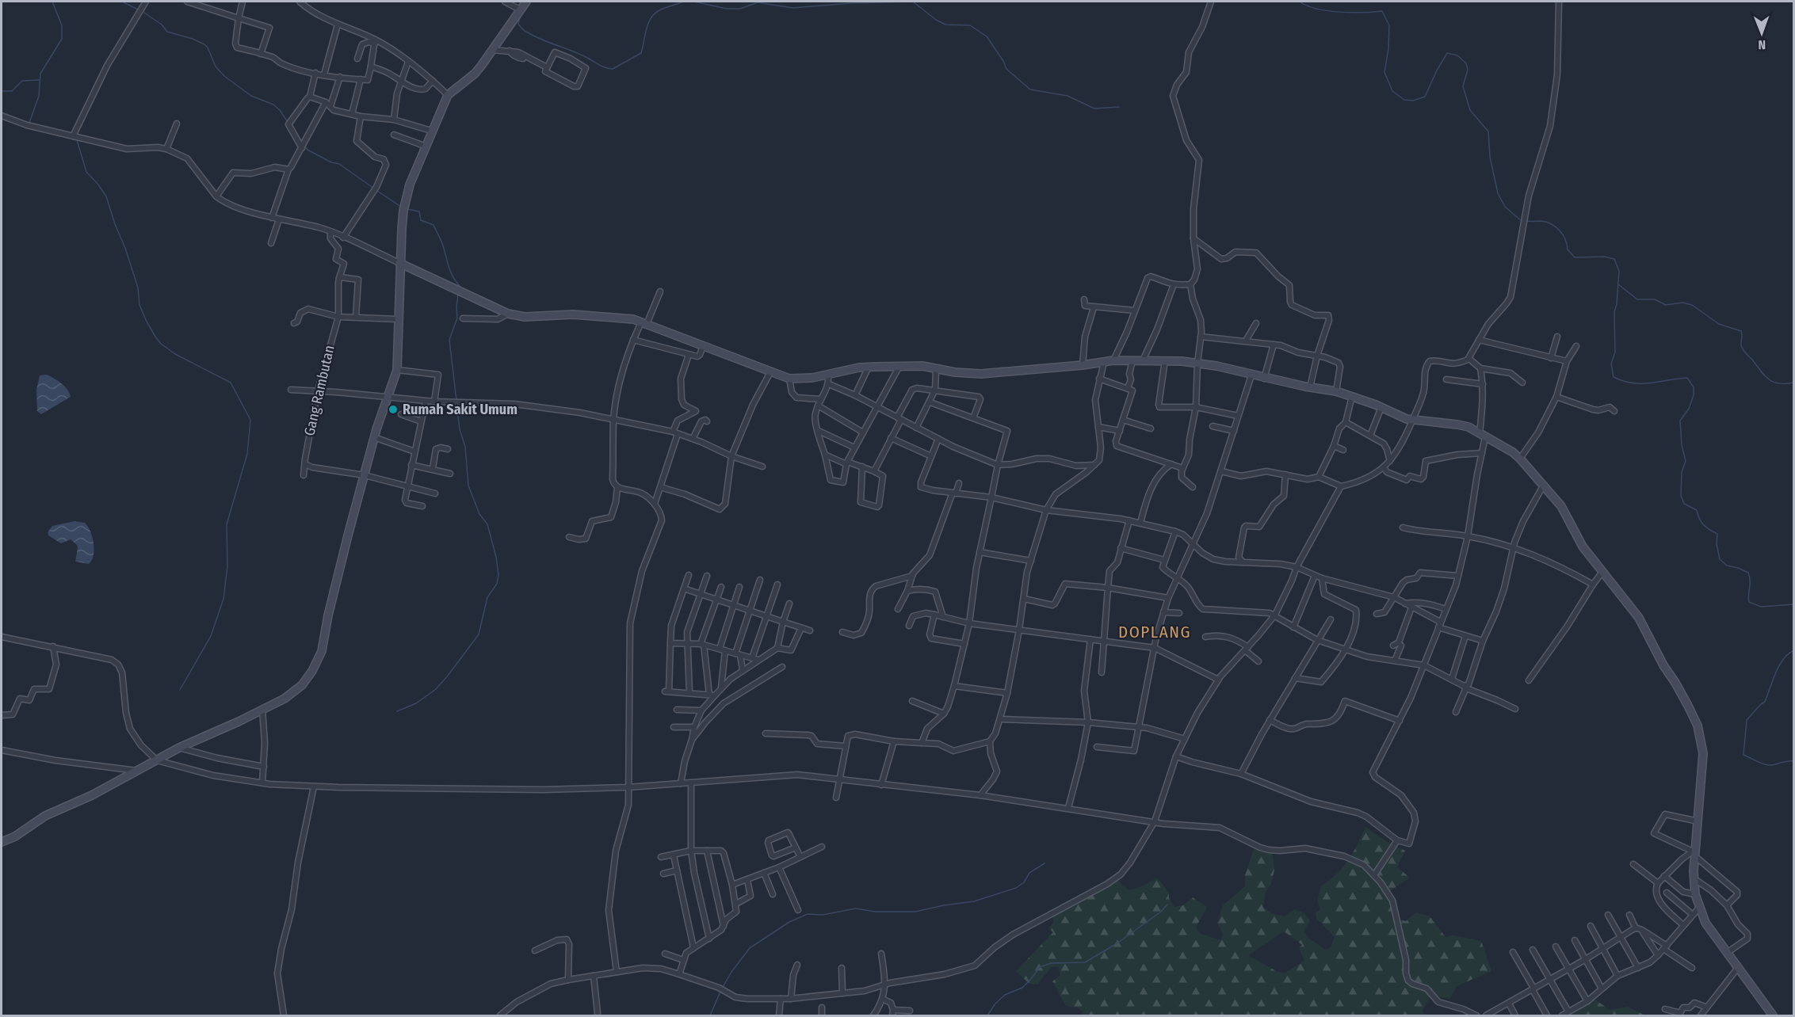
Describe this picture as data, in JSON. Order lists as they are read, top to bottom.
{
  "streets": {
    "street": ["Gang Rambutan"]
  },
  "districts": ["DOPLANG"],
  "places": ["Rumah Sakit Umum"],
  "north": "bottom"
}
